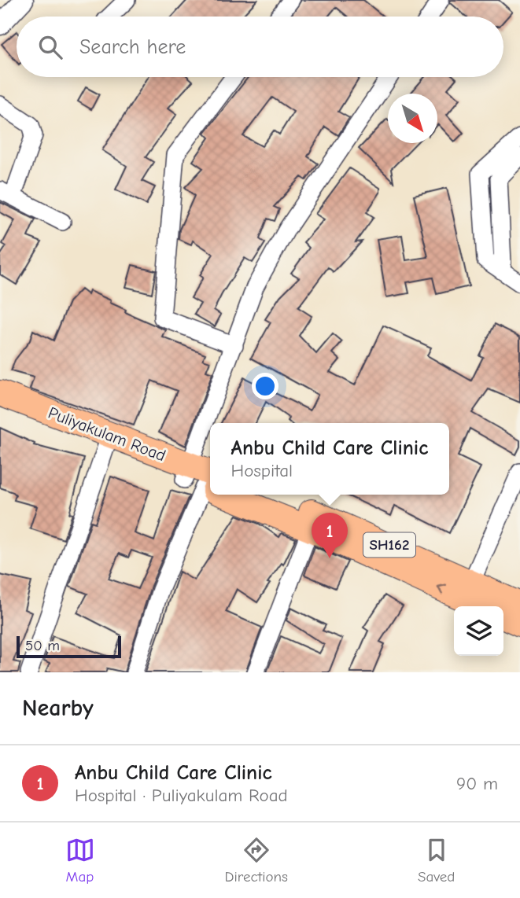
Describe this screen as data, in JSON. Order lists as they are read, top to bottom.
{
  "streets": {
    "main road": ["Puliyakulam Road", "SH162"]
  },
  "scale_bar": "50 m",
  "north": "bottom right",
  "page": {
    "search": "Search here",
    "popup": ["Anbu Child Care Clinic", "Hospital"],
    "pins": "1",
    "scale": "50 m",
    "heading": "Nearby",
    "list": [
      {
        "mark": "1",
        "name": "Anbu Child Care Clinic",
        "note": "Hospital · Puliyakulam Road",
        "value": "90 m"
      }
    ],
    "nav": ["Map", "Directions", "Saved"]
  }
}
